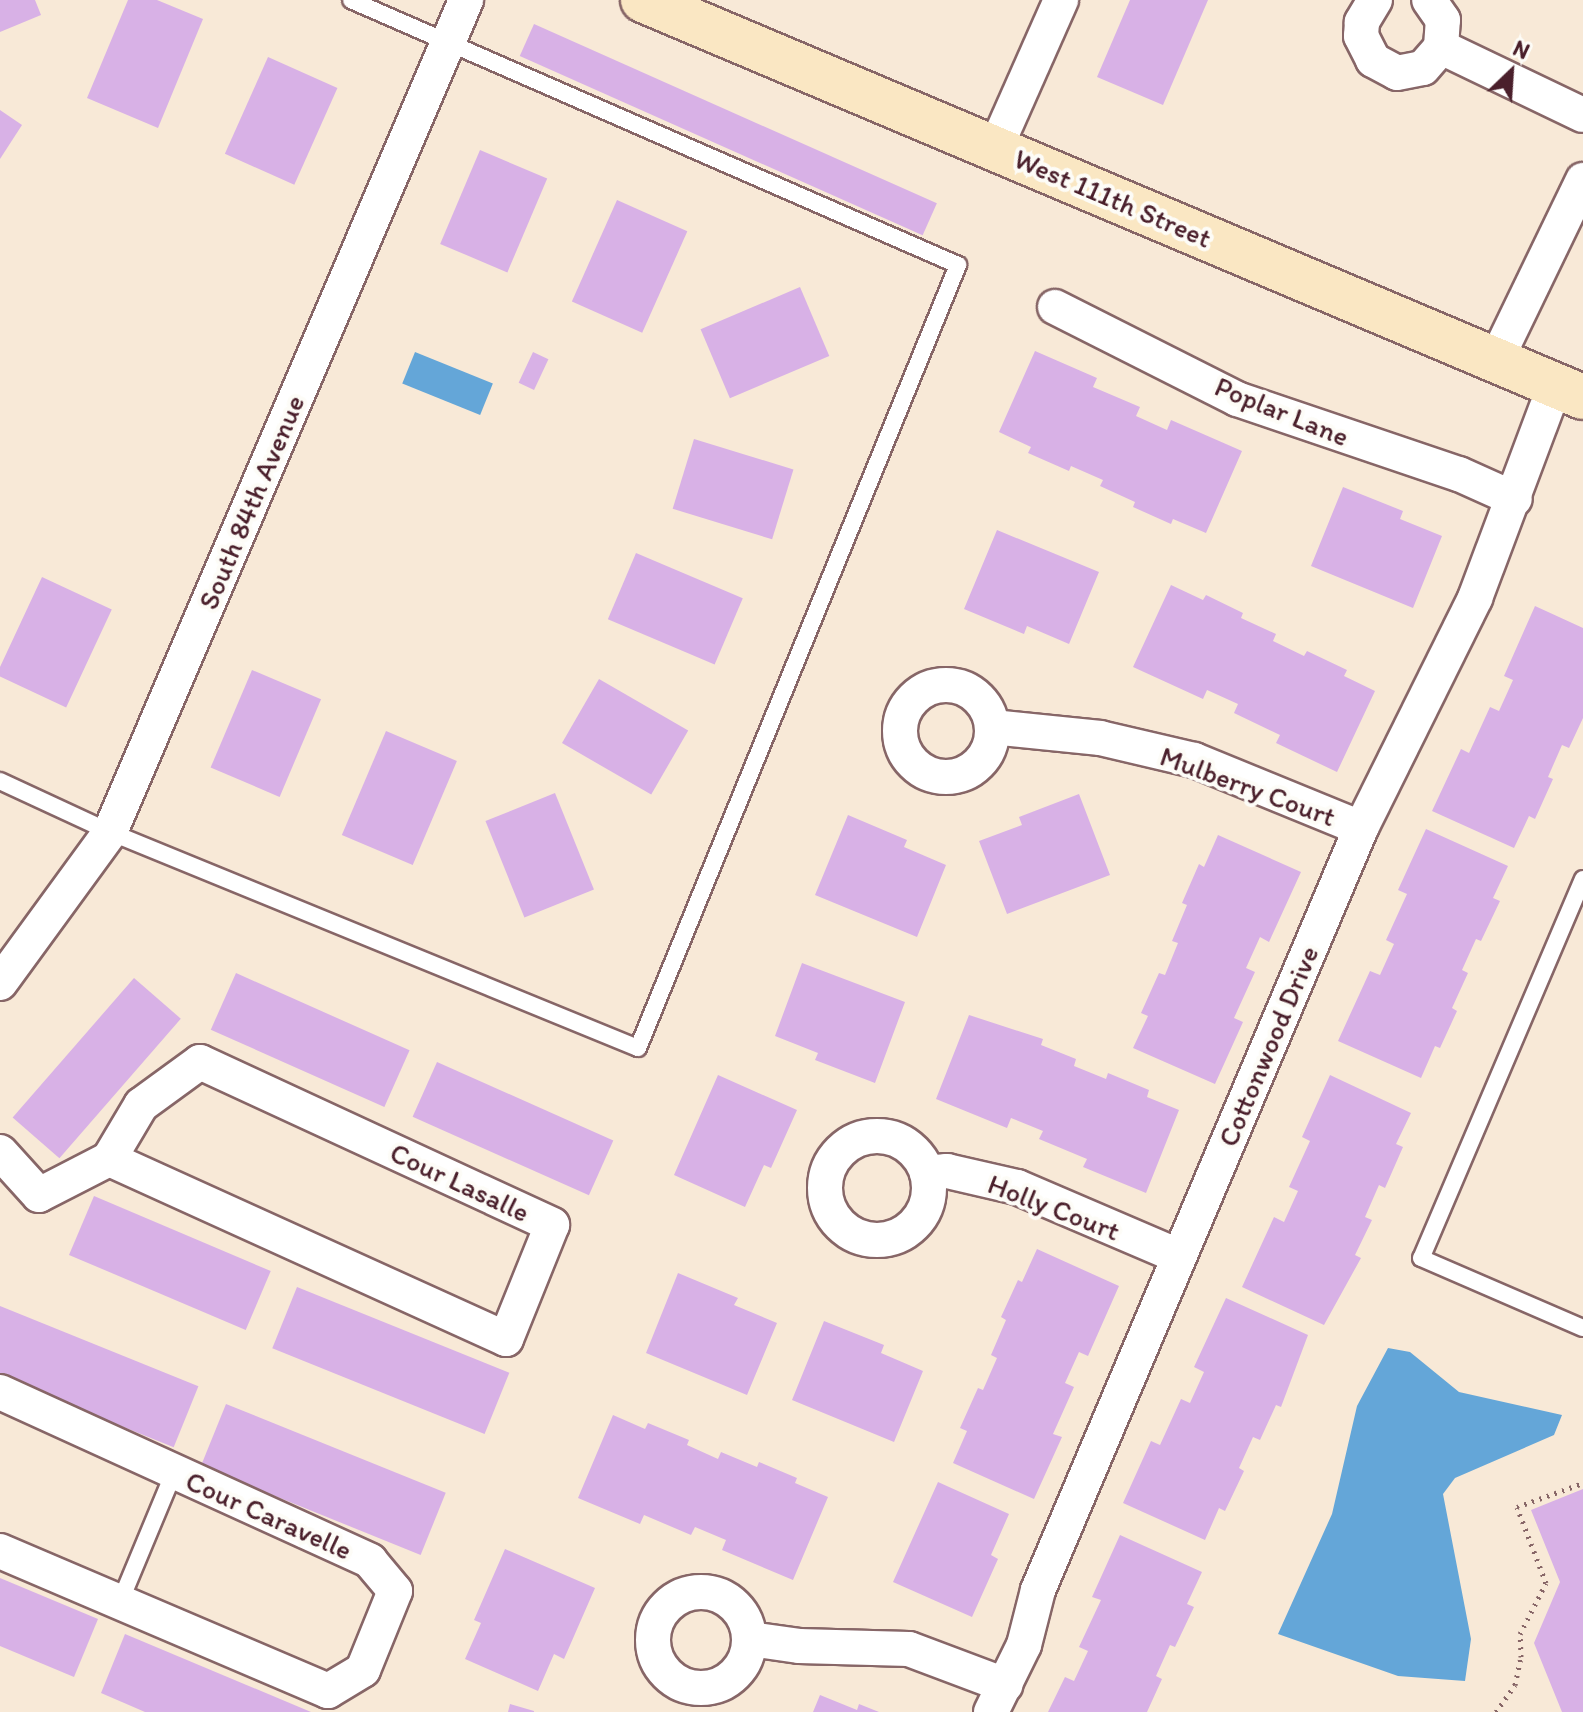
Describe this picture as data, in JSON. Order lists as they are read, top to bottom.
{
  "streets": {
    "main road": ["West 111th Street"],
    "street": [
      "Poplar Lane",
      "South 84th Avenue",
      "Mulberry Court",
      "Cottonwood Drive",
      "Cour Lasalle",
      "Holly Court",
      "Cour Caravelle"
    ]
  },
  "crossings": [
    ["West 111th Street", "Cottonwood Drive"],
    ["Poplar Lane", "Cottonwood Drive"],
    ["Mulberry Court", "Cottonwood Drive"],
    ["Cottonwood Drive", "Holly Court"]
  ],
  "north": "top right"
}
